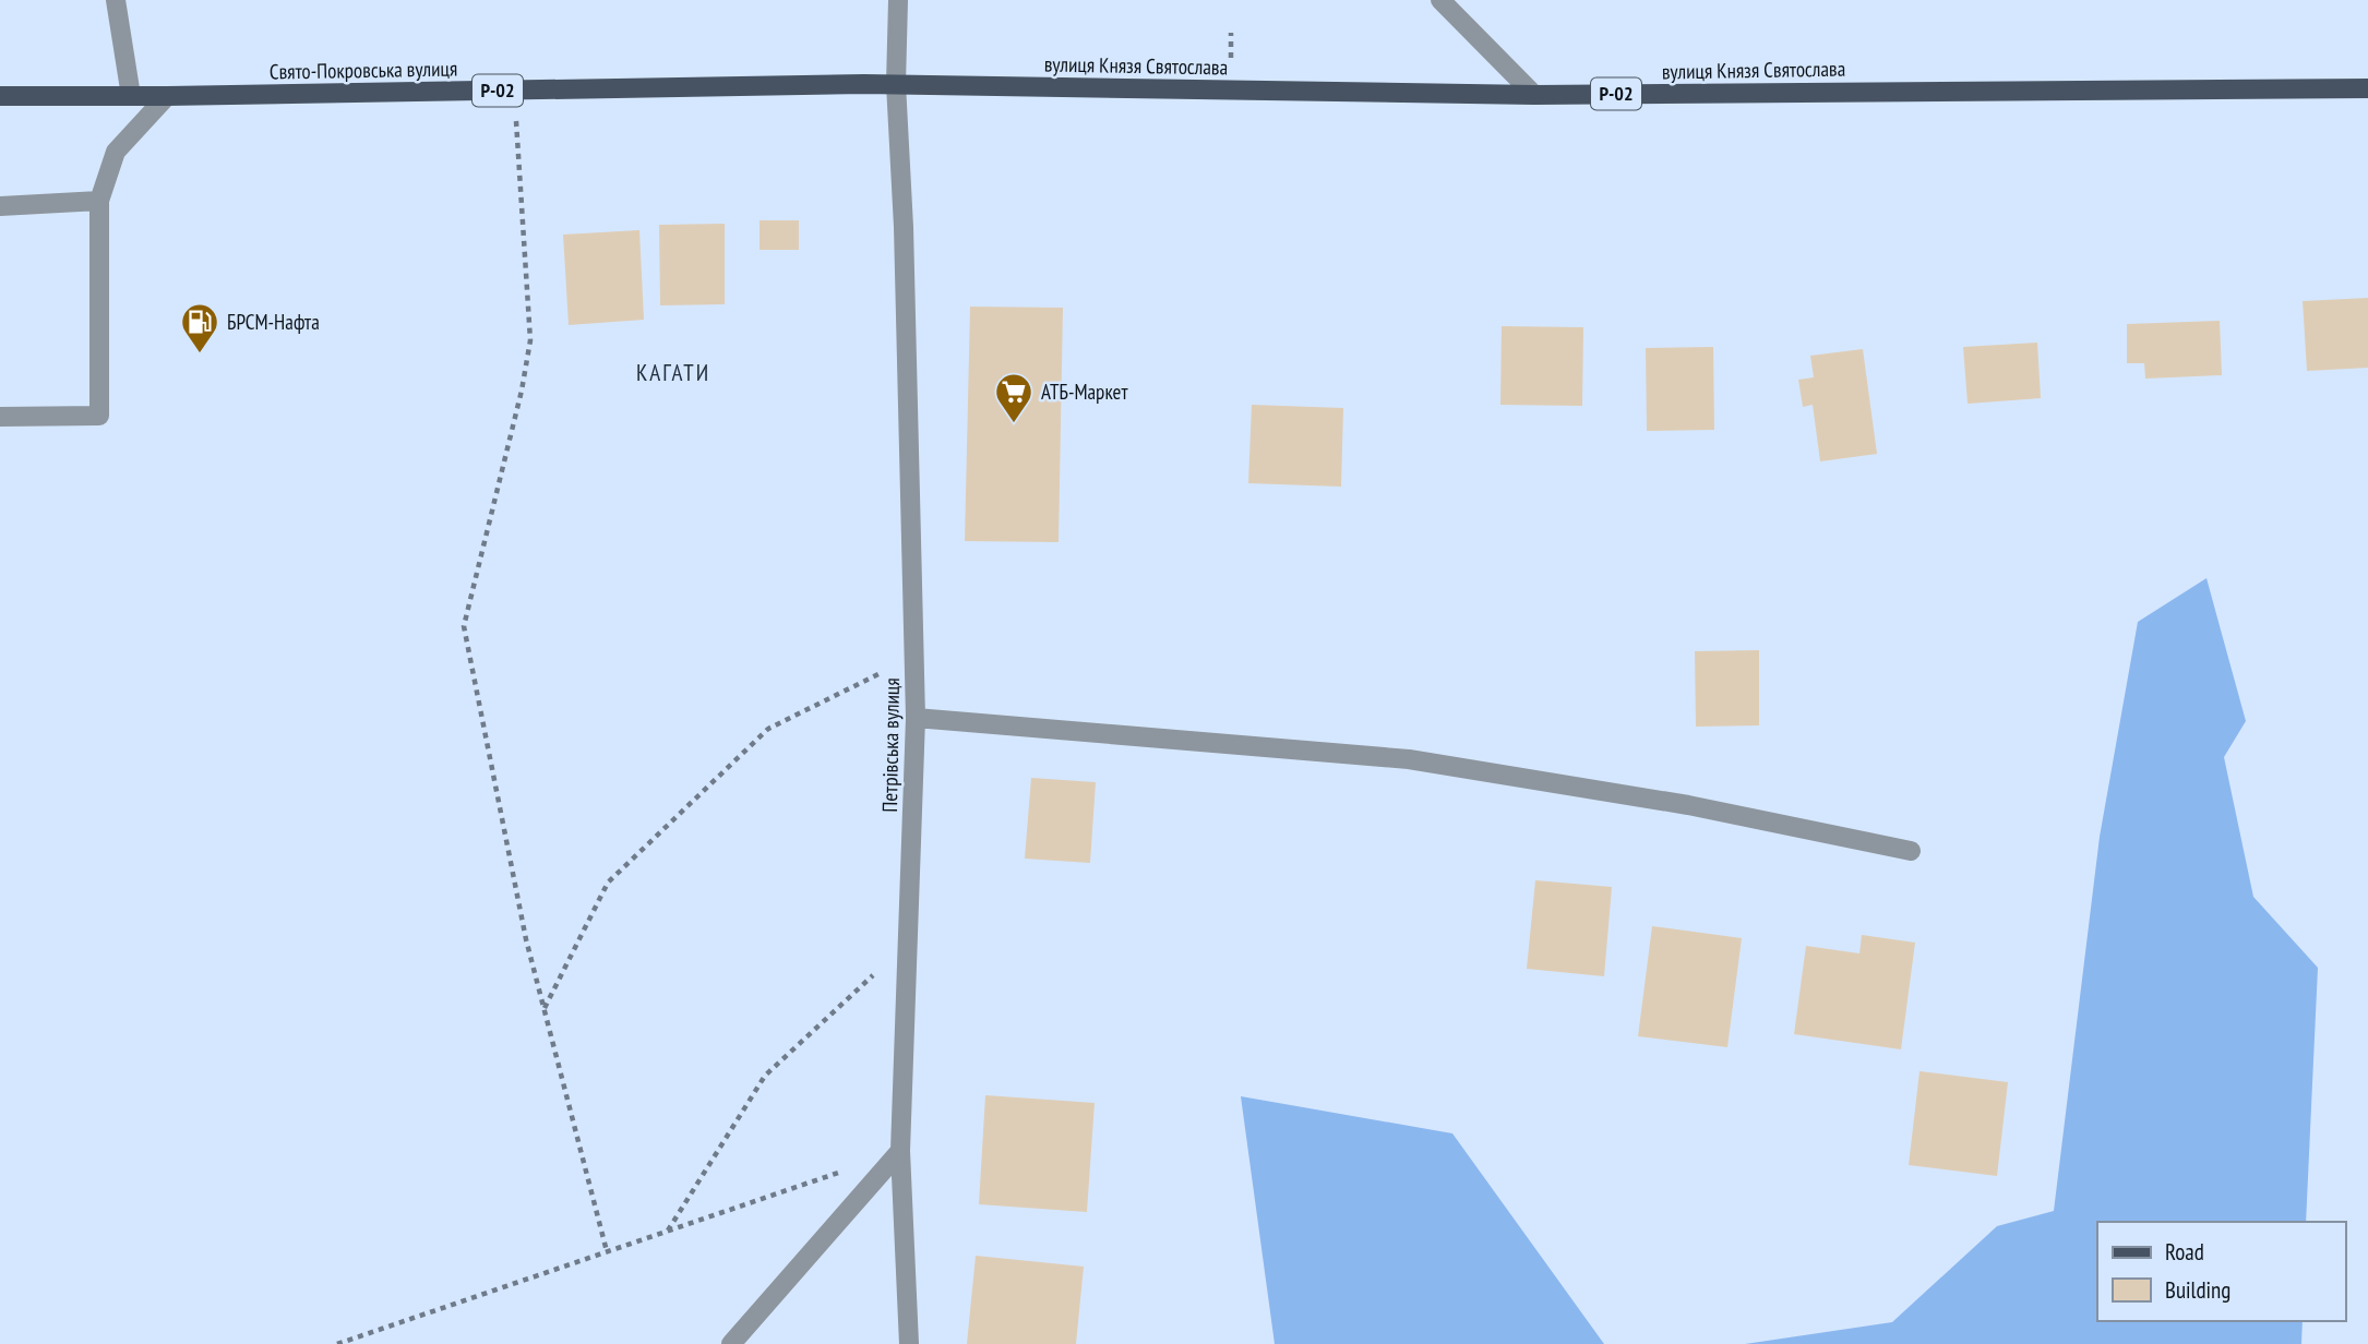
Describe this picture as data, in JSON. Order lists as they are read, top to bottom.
{
  "streets": {
    "main road": ["вулиця Князя Святослава", "Свято-Покровська вулиця", "Р-02"],
    "street": ["Петрівська вулиця"]
  },
  "crossings": [
    ["вулиця Князя Святослава", "Свято-Покровська вулиця"],
    ["вулиця Князя Святослава", "Петрівська вулиця"]
  ],
  "districts": ["КАГАТИ"],
  "places": {
    "fuel station": ["БРСМ-Нафта"],
    "supermarket": ["АТБ-Маркет"]
  },
  "legend": ["Road", "Building"]
}
